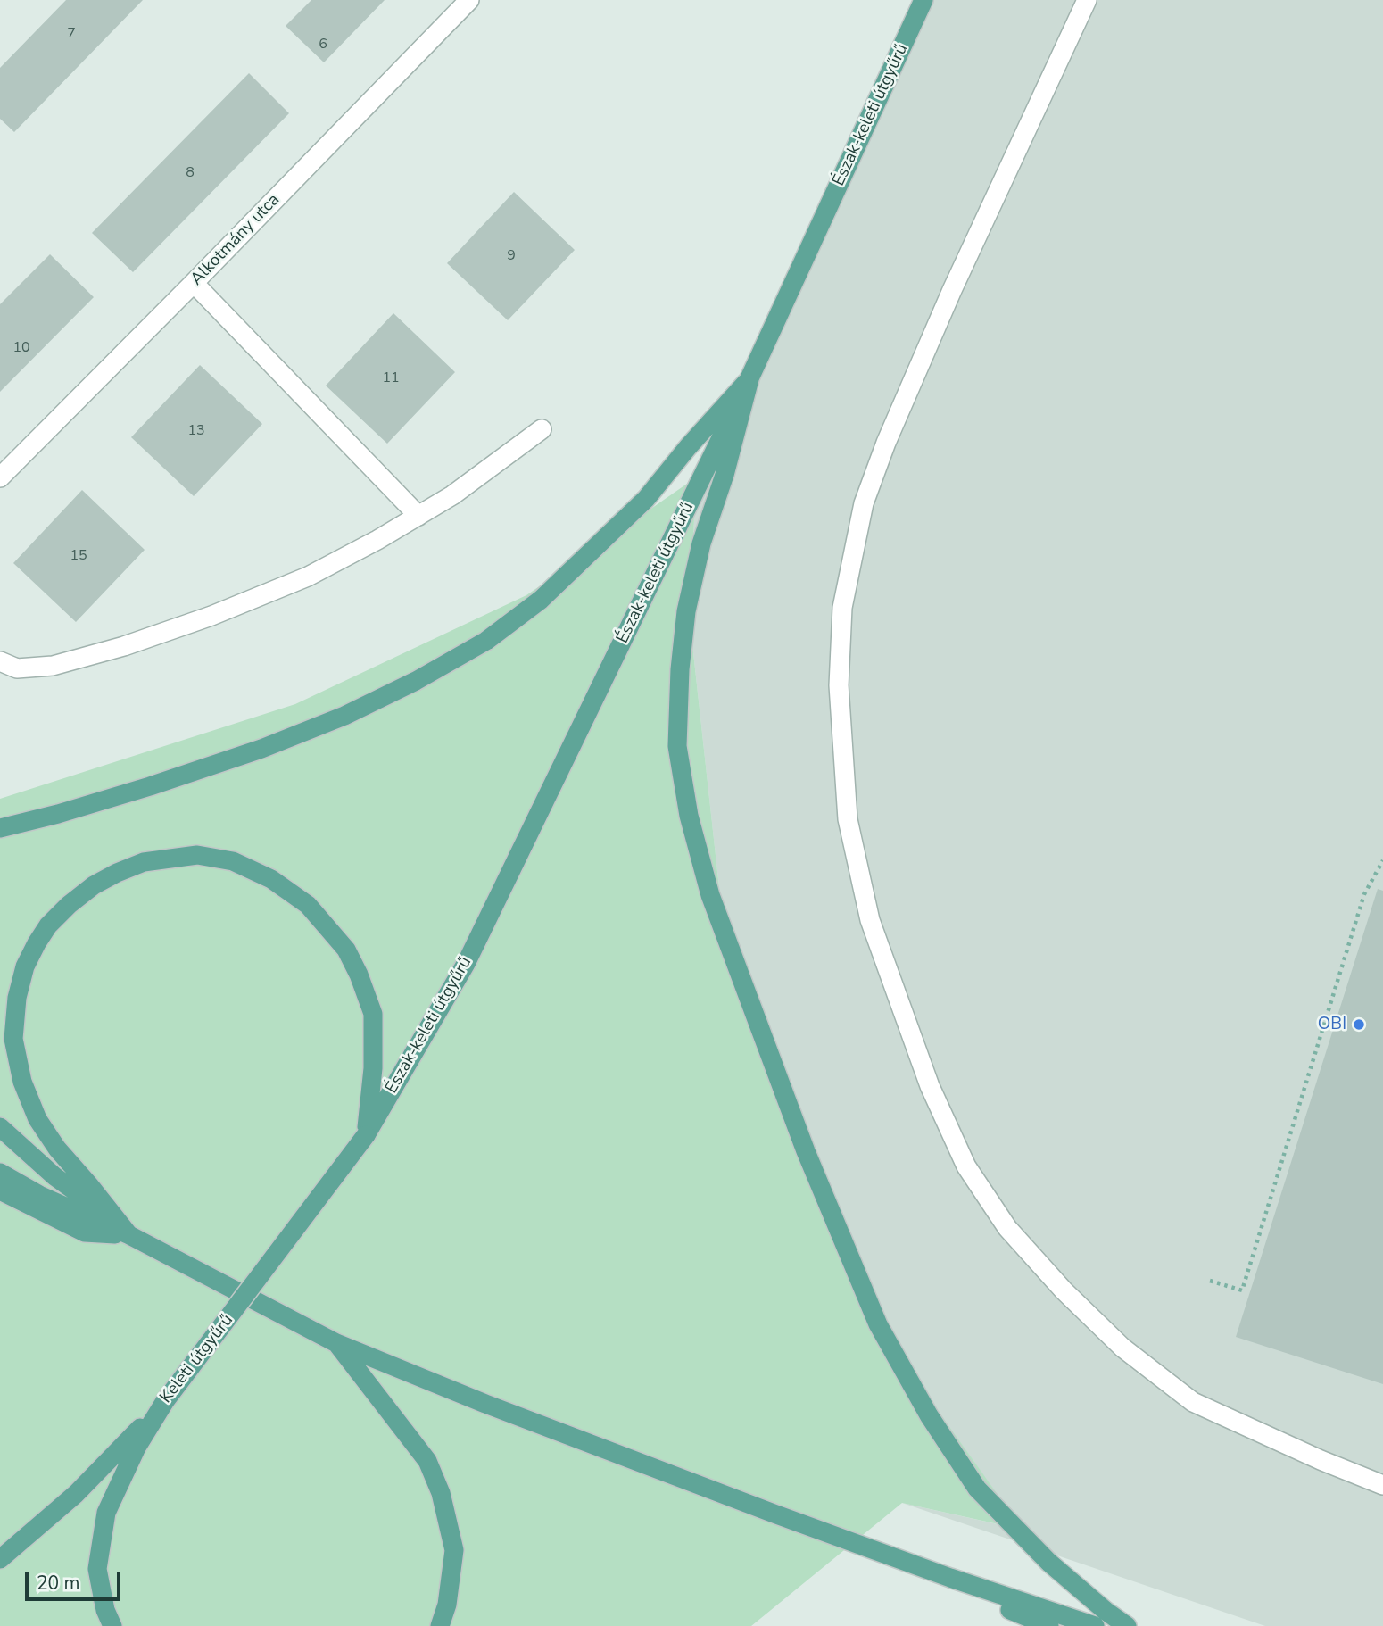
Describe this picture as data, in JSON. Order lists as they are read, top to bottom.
{
  "streets": {
    "main road": ["Észak-keleti útgyűrű", "Keleti útgyűrű"],
    "street": ["Alkotmány utca"]
  },
  "crossings": [
    ["Észak-keleti útgyűrű", "Keleti útgyűrű"]
  ],
  "places": ["OBI"],
  "house_numbers": [
    "7",
    "6",
    "8",
    "9",
    "10",
    "11",
    "13",
    "15"
  ],
  "scale_bar": "20 m"
}
